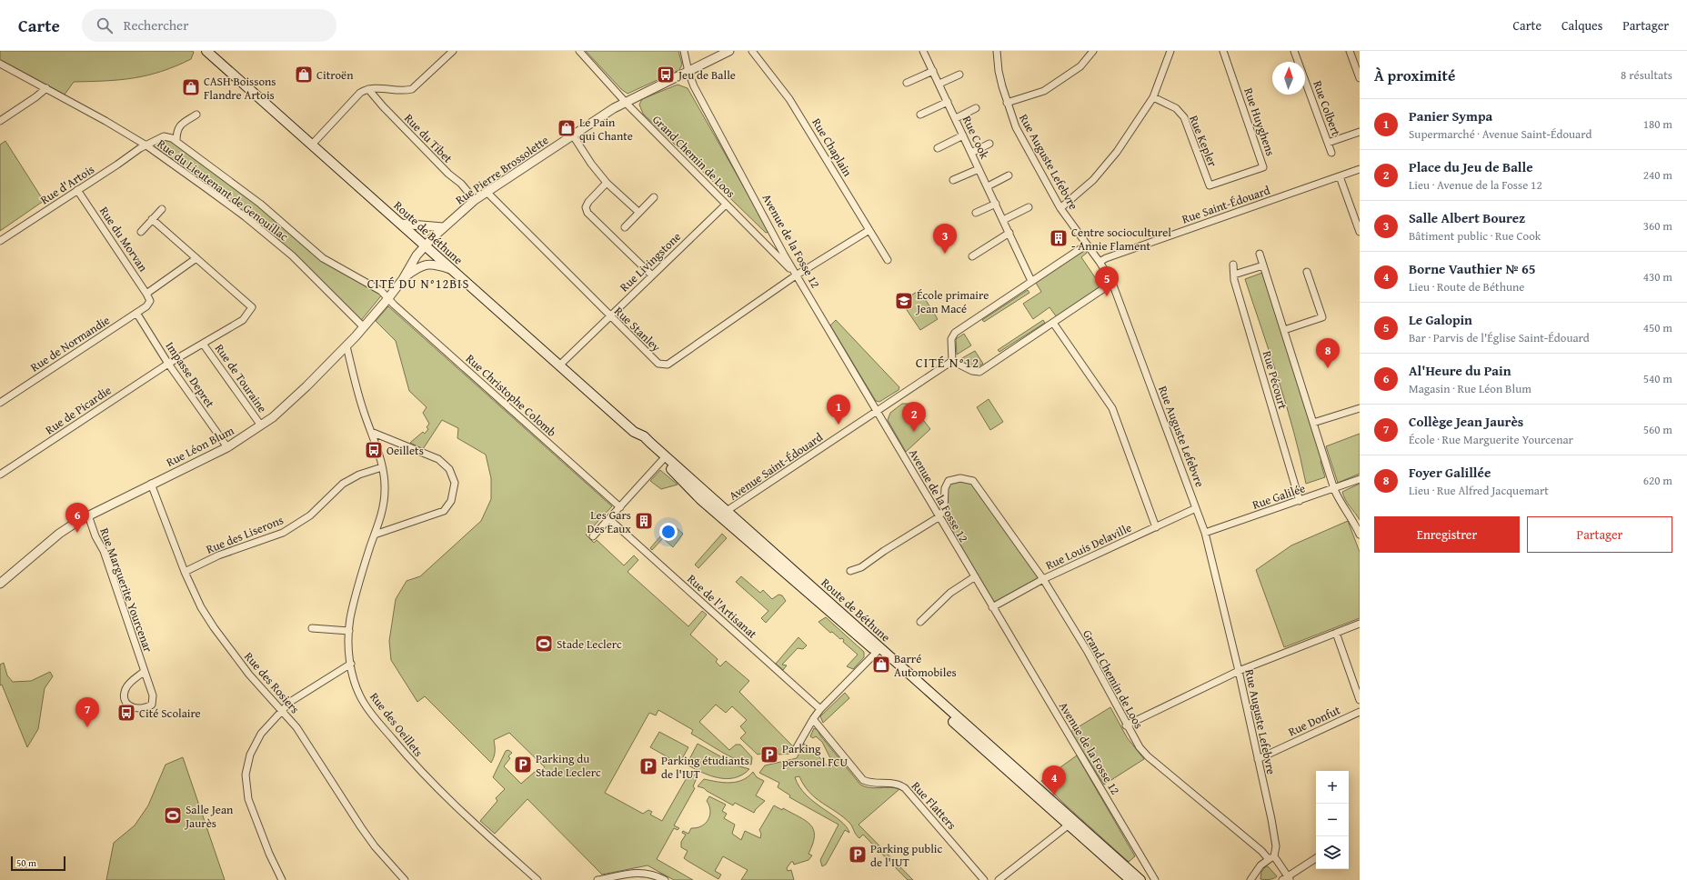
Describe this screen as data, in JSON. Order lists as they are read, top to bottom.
{
  "streets": {
    "main road": ["Route de Béthune"],
    "street": [
      "Rue Colbert",
      "Rue Huyghens",
      "Rue Cook",
      "Rue du Tibet",
      "Rue Kepler",
      "Rue Chaplain",
      "Grand Chemin de Loos",
      "Rue Auguste Lefebvre",
      "Rue Pierre Brossolette",
      "Rue d'Artois",
      "Rue du Lieutenant de Genouillac",
      "Rue Saint-Édouard",
      "Rue du Morvan",
      "Avenue de la Fosse 12",
      "Rue Livingstone",
      "Rue Stanley",
      "Rue de Normandie",
      "Impasse Depret",
      "Rue de Touraine",
      "Rue Pécourt",
      "Rue Christophe Colomb",
      "Rue de Picardie",
      "Rue Léon Blum",
      "Avenue Saint-Édouard",
      "Rue Galilée",
      "Rue des Liserons",
      "Rue Louis Delaville",
      "Rue Marguerite Yourcenar",
      "Rue de l'Artisanat",
      "Rue des Rosiers",
      "Rue Donfut",
      "Rue des Oeillets",
      "Rue Flatters"
    ]
  },
  "crossings": [
    ["Rue Huyghens", "Rue Kepler"],
    ["Rue du Tibet", "Rue Pierre Brossolette"],
    ["Rue Chaplain", "Rue Stanley"],
    ["Grand Chemin de Loos", "Rue Auguste Lefebvre"],
    ["Grand Chemin de Loos", "Rue Pierre Brossolette"],
    ["Grand Chemin de Loos", "Avenue de la Fosse 12"],
    ["Grand Chemin de Loos", "Rue Livingstone"],
    ["Grand Chemin de Loos", "Rue Stanley"],
    ["Grand Chemin de Loos", "Rue Louis Delaville"],
    ["Rue Auguste Lefebvre", "Rue Saint-Édouard"],
    ["Rue Auguste Lefebvre", "Rue Galilée"],
    ["Rue Auguste Lefebvre", "Rue Louis Delaville"],
    ["Rue Auguste Lefebvre", "Rue Donfut"],
    ["Rue Pierre Brossolette", "Route de Béthune"],
    ["Rue Pierre Brossolette", "Avenue de la Fosse 12"],
    ["Rue Pierre Brossolette", "Rue Stanley"],
    ["Rue Pierre Brossolette", "Rue Léon Blum"],
    ["Rue d'Artois", "Rue du Lieutenant de Genouillac"],
    ["Rue d'Artois", "Rue du Morvan"],
    ["Rue du Lieutenant de Genouillac", "Rue Christophe Colomb"],
    ["Rue du Lieutenant de Genouillac", "Rue Léon Blum"],
    ["Route de Béthune", "Rue Livingstone"],
    ["Route de Béthune", "Rue Léon Blum"],
    ["Route de Béthune", "Avenue Saint-Édouard"],
    ["Rue du Morvan", "Rue de Normandie"],
    ["Avenue de la Fosse 12", "Rue Stanley"],
    ["Avenue de la Fosse 12", "Avenue Saint-Édouard"],
    ["Avenue de la Fosse 12", "Rue Louis Delaville"],
    ["Rue Livingstone", "Rue Stanley"],
    ["Rue de Normandie", "Impasse Depret"],
    ["Impasse Depret", "Rue de Touraine"],
    ["Impasse Depret", "Rue de Picardie"],
    ["Impasse Depret", "Rue Léon Blum"],
    ["Rue de Touraine", "Rue de Picardie"],
    ["Rue de Touraine", "Rue Léon Blum"],
    ["Rue Pécourt", "Rue Galilée"],
    ["Rue Christophe Colomb", "Rue Léon Blum"],
    ["Rue Léon Blum", "Rue Marguerite Yourcenar"],
    ["Rue Léon Blum", "Rue des Rosiers"],
    ["Rue Léon Blum", "Rue des Oeillets"],
    ["Rue des Liserons", "Rue des Rosiers"],
    ["Rue des Liserons", "Rue des Oeillets"]
  ],
  "districts": ["CITÉ DU N°12BIS", "CITÉ N°12"],
  "places": {
    "shop": [
      "Citroën",
      "CASH Boissons Flandre Artois",
      "Le Pain qui Chante",
      "Barré Automobiles"
    ],
    "bus stop": ["Jeu de Balle", "Oeillets", "Cité Scolaire"],
    "building": ["Centre socioculturel - Annie Flament", "Les Gars Des Eaux"],
    "school or university": ["École primaire Jean Macé"],
    "sports": ["Stade Leclerc", "Salle Jean Jaurès"],
    "parking": [
      "Parking personel FCU",
      "Parking du Stade Leclerc",
      "Parking étudiants de l'IUT",
      "Parking public de l'IUT"
    ]
  },
  "scale_bar": "50 m",
  "north": "top",
  "page": {
    "header": "Carte",
    "search": "Rechercher",
    "nav": ["Carte", "Calques", "Partager"],
    "heading": ["À proximité", "8 résultats"],
    "list": [
      {
        "mark": "1",
        "name": "Panier Sympa",
        "note": "Supermarché · Avenue Saint-Édouard",
        "value": "180 m"
      },
      {
        "mark": "2",
        "name": "Place du Jeu de Balle",
        "note": "Lieu · Avenue de la Fosse 12",
        "value": "240 m"
      },
      {
        "mark": "3",
        "name": "Salle Albert Bourez",
        "note": "Bâtiment public · Rue Cook",
        "value": "360 m"
      },
      {
        "mark": "4",
        "name": "Borne Vauthier № 65",
        "note": "Lieu · Route de Béthune",
        "value": "430 m"
      },
      {
        "mark": "5",
        "name": "Le Galopin",
        "note": "Bar · Parvis de l'Église Saint-Édouard",
        "value": "450 m"
      },
      {
        "mark": "6",
        "name": "Al'Heure du Pain",
        "note": "Magasin · Rue Léon Blum",
        "value": "540 m"
      },
      {
        "mark": "7",
        "name": "Collège Jean Jaurès",
        "note": "École · Rue Marguerite Yourcenar",
        "value": "560 m"
      },
      {
        "mark": "8",
        "name": "Foyer Galillée",
        "note": "Lieu · Rue Alfred Jacquemart",
        "value": "620 m"
      }
    ],
    "pins": [
      "3",
      "5",
      "8",
      "1",
      "2",
      "6",
      "7",
      "4"
    ],
    "buttons": ["Enregistrer", "Partager"],
    "map_buttons": ["+", "−"],
    "scale": "50 m"
  }
}
